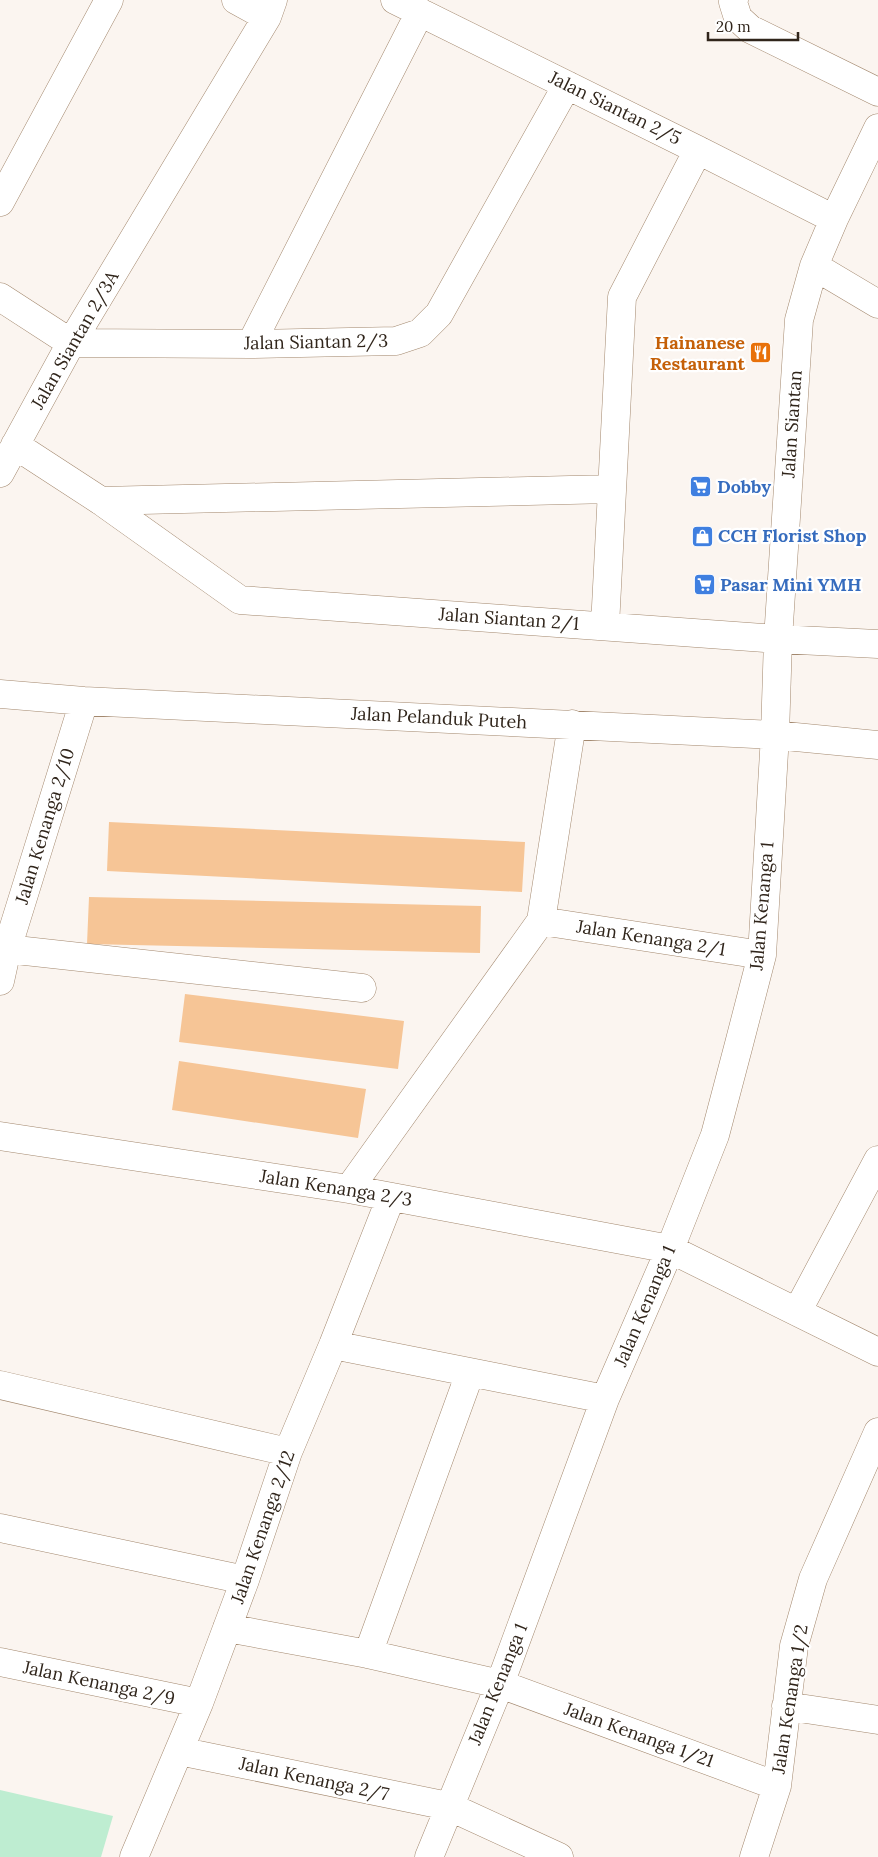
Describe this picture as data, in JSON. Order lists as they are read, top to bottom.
{
  "streets": {
    "street": [
      "Jalan Siantan 2/5",
      "Jalan Siantan 2/3A",
      "Jalan Siantan 2/3",
      "Jalan Siantan",
      "Jalan Siantan 2/1",
      "Jalan Pelanduk Puteh",
      "Jalan Kenanga 2/10",
      "Jalan Kenanga 1",
      "Jalan Kenanga 2/1",
      "Jalan Kenanga 2/3",
      "Jalan Kenanga 2/12",
      "Jalan Kenanga 2/9",
      "Jalan Kenanga 1/2",
      "Jalan Kenanga 1/21",
      "Jalan Kenanga 2/7"
    ]
  },
  "crossings": [
    ["Jalan Siantan 2/5", "Jalan Siantan 2/3"],
    ["Jalan Siantan 2/5", "Jalan Siantan"],
    ["Jalan Siantan 2/3A", "Jalan Siantan 2/3"],
    ["Jalan Siantan", "Jalan Siantan 2/1"],
    ["Jalan Siantan", "Jalan Pelanduk Puteh"],
    ["Jalan Siantan", "Jalan Kenanga 1"],
    ["Jalan Pelanduk Puteh", "Jalan Kenanga 2/10"],
    ["Jalan Pelanduk Puteh", "Jalan Kenanga 1"],
    ["Jalan Kenanga 1", "Jalan Kenanga 2/1"],
    ["Jalan Kenanga 1", "Jalan Kenanga 2/3"],
    ["Jalan Kenanga 1", "Jalan Kenanga 1/21"],
    ["Jalan Kenanga 1", "Jalan Kenanga 2/7"],
    ["Jalan Kenanga 2/3", "Jalan Kenanga 2/12"],
    ["Jalan Kenanga 2/12", "Jalan Kenanga 2/9"],
    ["Jalan Kenanga 2/12", "Jalan Kenanga 1/21"],
    ["Jalan Kenanga 2/12", "Jalan Kenanga 2/7"],
    ["Jalan Kenanga 1/2", "Jalan Kenanga 1/21"]
  ],
  "places": {
    "restaurant": ["Hainanese Restaurant"],
    "supermarket": ["Dobby", "Pasar Mini YMH"],
    "shop": ["CCH Florist Shop"]
  },
  "scale_bar": "20 m"
}
